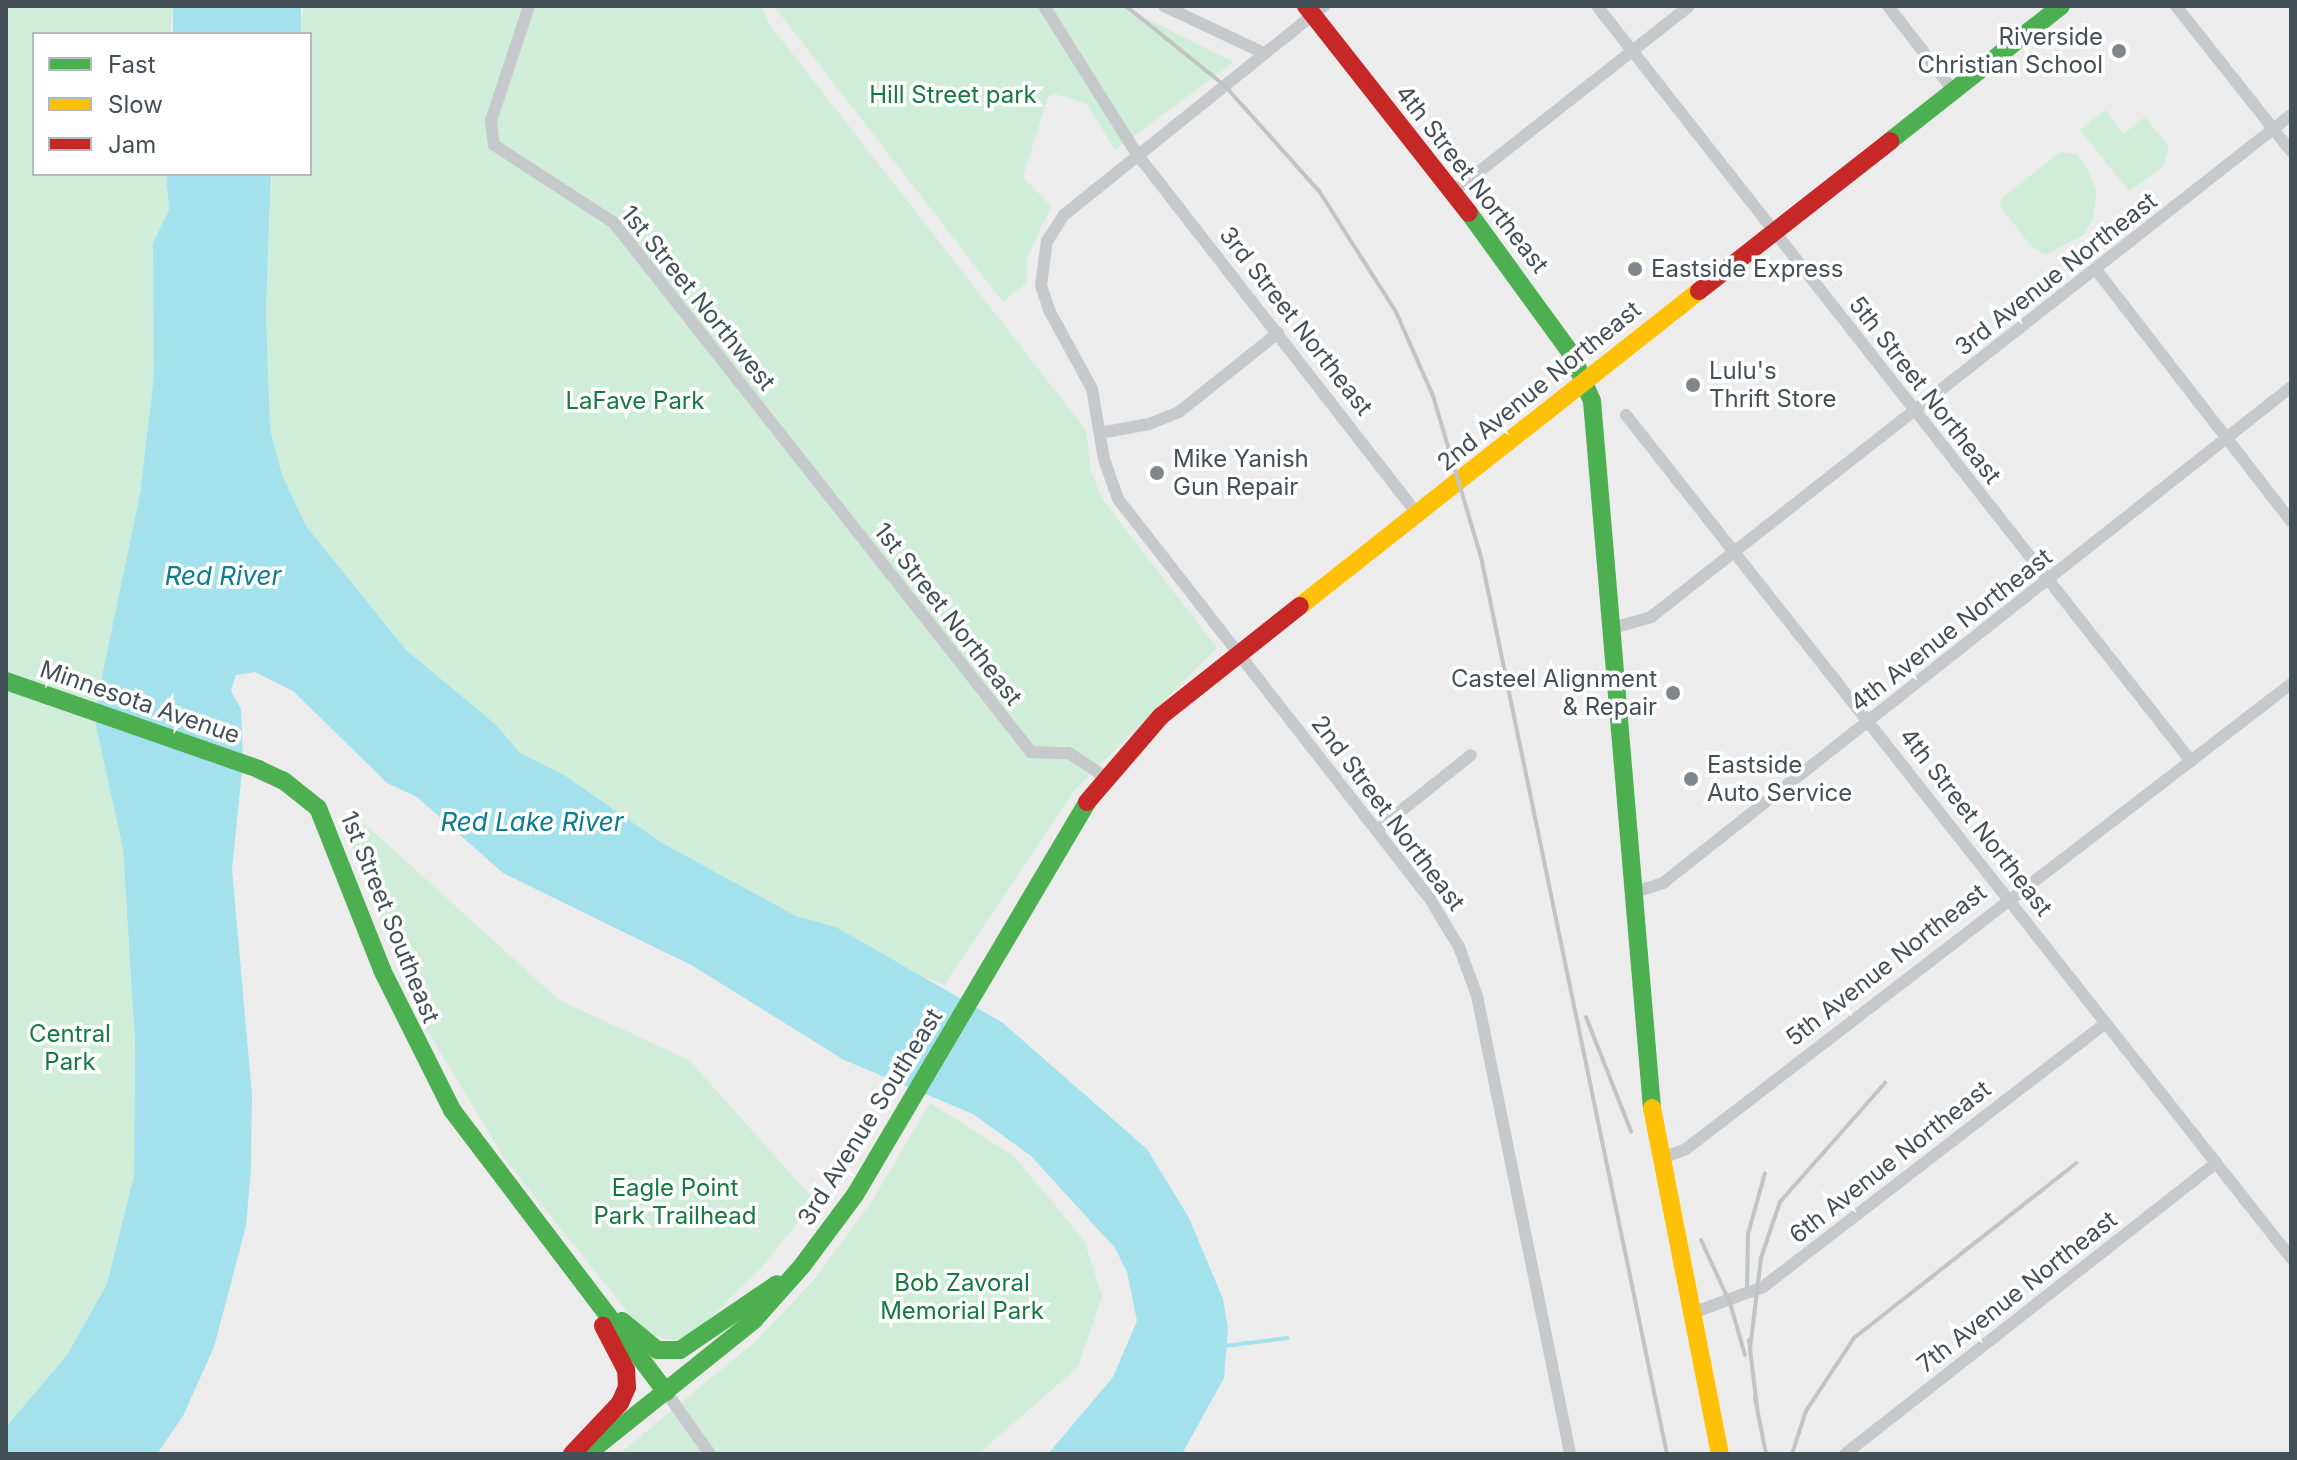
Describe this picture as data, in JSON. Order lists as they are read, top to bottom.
{
  "streets": {
    "street": [
      "4th Street Northeast",
      "3rd Avenue Northeast",
      "1st Street Northwest",
      "3rd Street Northeast",
      "2nd Avenue Northeast",
      "5th Street Northeast",
      "1st Street Northeast",
      "4th Avenue Northeast",
      "Minnesota Avenue",
      "2nd Street Northeast",
      "1st Street Southeast",
      "5th Avenue Northeast",
      "3rd Avenue Southeast",
      "6th Avenue Northeast",
      "7th Avenue Northeast"
    ]
  },
  "crossings": [
    ["4th Street Northeast", "3rd Avenue Northeast"],
    ["4th Street Northeast", "2nd Avenue Northeast"],
    ["4th Street Northeast", "4th Avenue Northeast"],
    ["4th Street Northeast", "5th Avenue Northeast"],
    ["4th Street Northeast", "6th Avenue Northeast"],
    ["4th Street Northeast", "7th Avenue Northeast"],
    ["3rd Avenue Northeast", "5th Street Northeast"],
    ["1st Street Northwest", "1st Street Northeast"],
    ["3rd Street Northeast", "2nd Avenue Northeast"],
    ["3rd Street Northeast", "2nd Street Northeast"],
    ["2nd Avenue Northeast", "5th Street Northeast"],
    ["2nd Avenue Northeast", "1st Street Northeast"],
    ["2nd Avenue Northeast", "2nd Street Northeast"],
    ["2nd Avenue Northeast", "3rd Avenue Southeast"],
    ["5th Street Northeast", "4th Avenue Northeast"],
    ["5th Street Northeast", "5th Avenue Northeast"],
    ["Minnesota Avenue", "1st Street Southeast"],
    ["1st Street Southeast", "3rd Avenue Southeast"]
  ],
  "water": ["Red River", "Red Lake River"],
  "parks": [
    "Hill Street park",
    "LaFave Park",
    "Central Park",
    "Eagle Point Park Trailhead",
    "Bob Zavoral Memorial Park"
  ],
  "places": [
    "Riverside Christian School",
    "Eastside Express",
    "Lulu's Thrift Store",
    "Mike Yanish Gun Repair",
    "Casteel Alignment & Repair",
    "Eastside Auto Service"
  ],
  "legend": ["Fast", "Slow", "Jam"]
}
